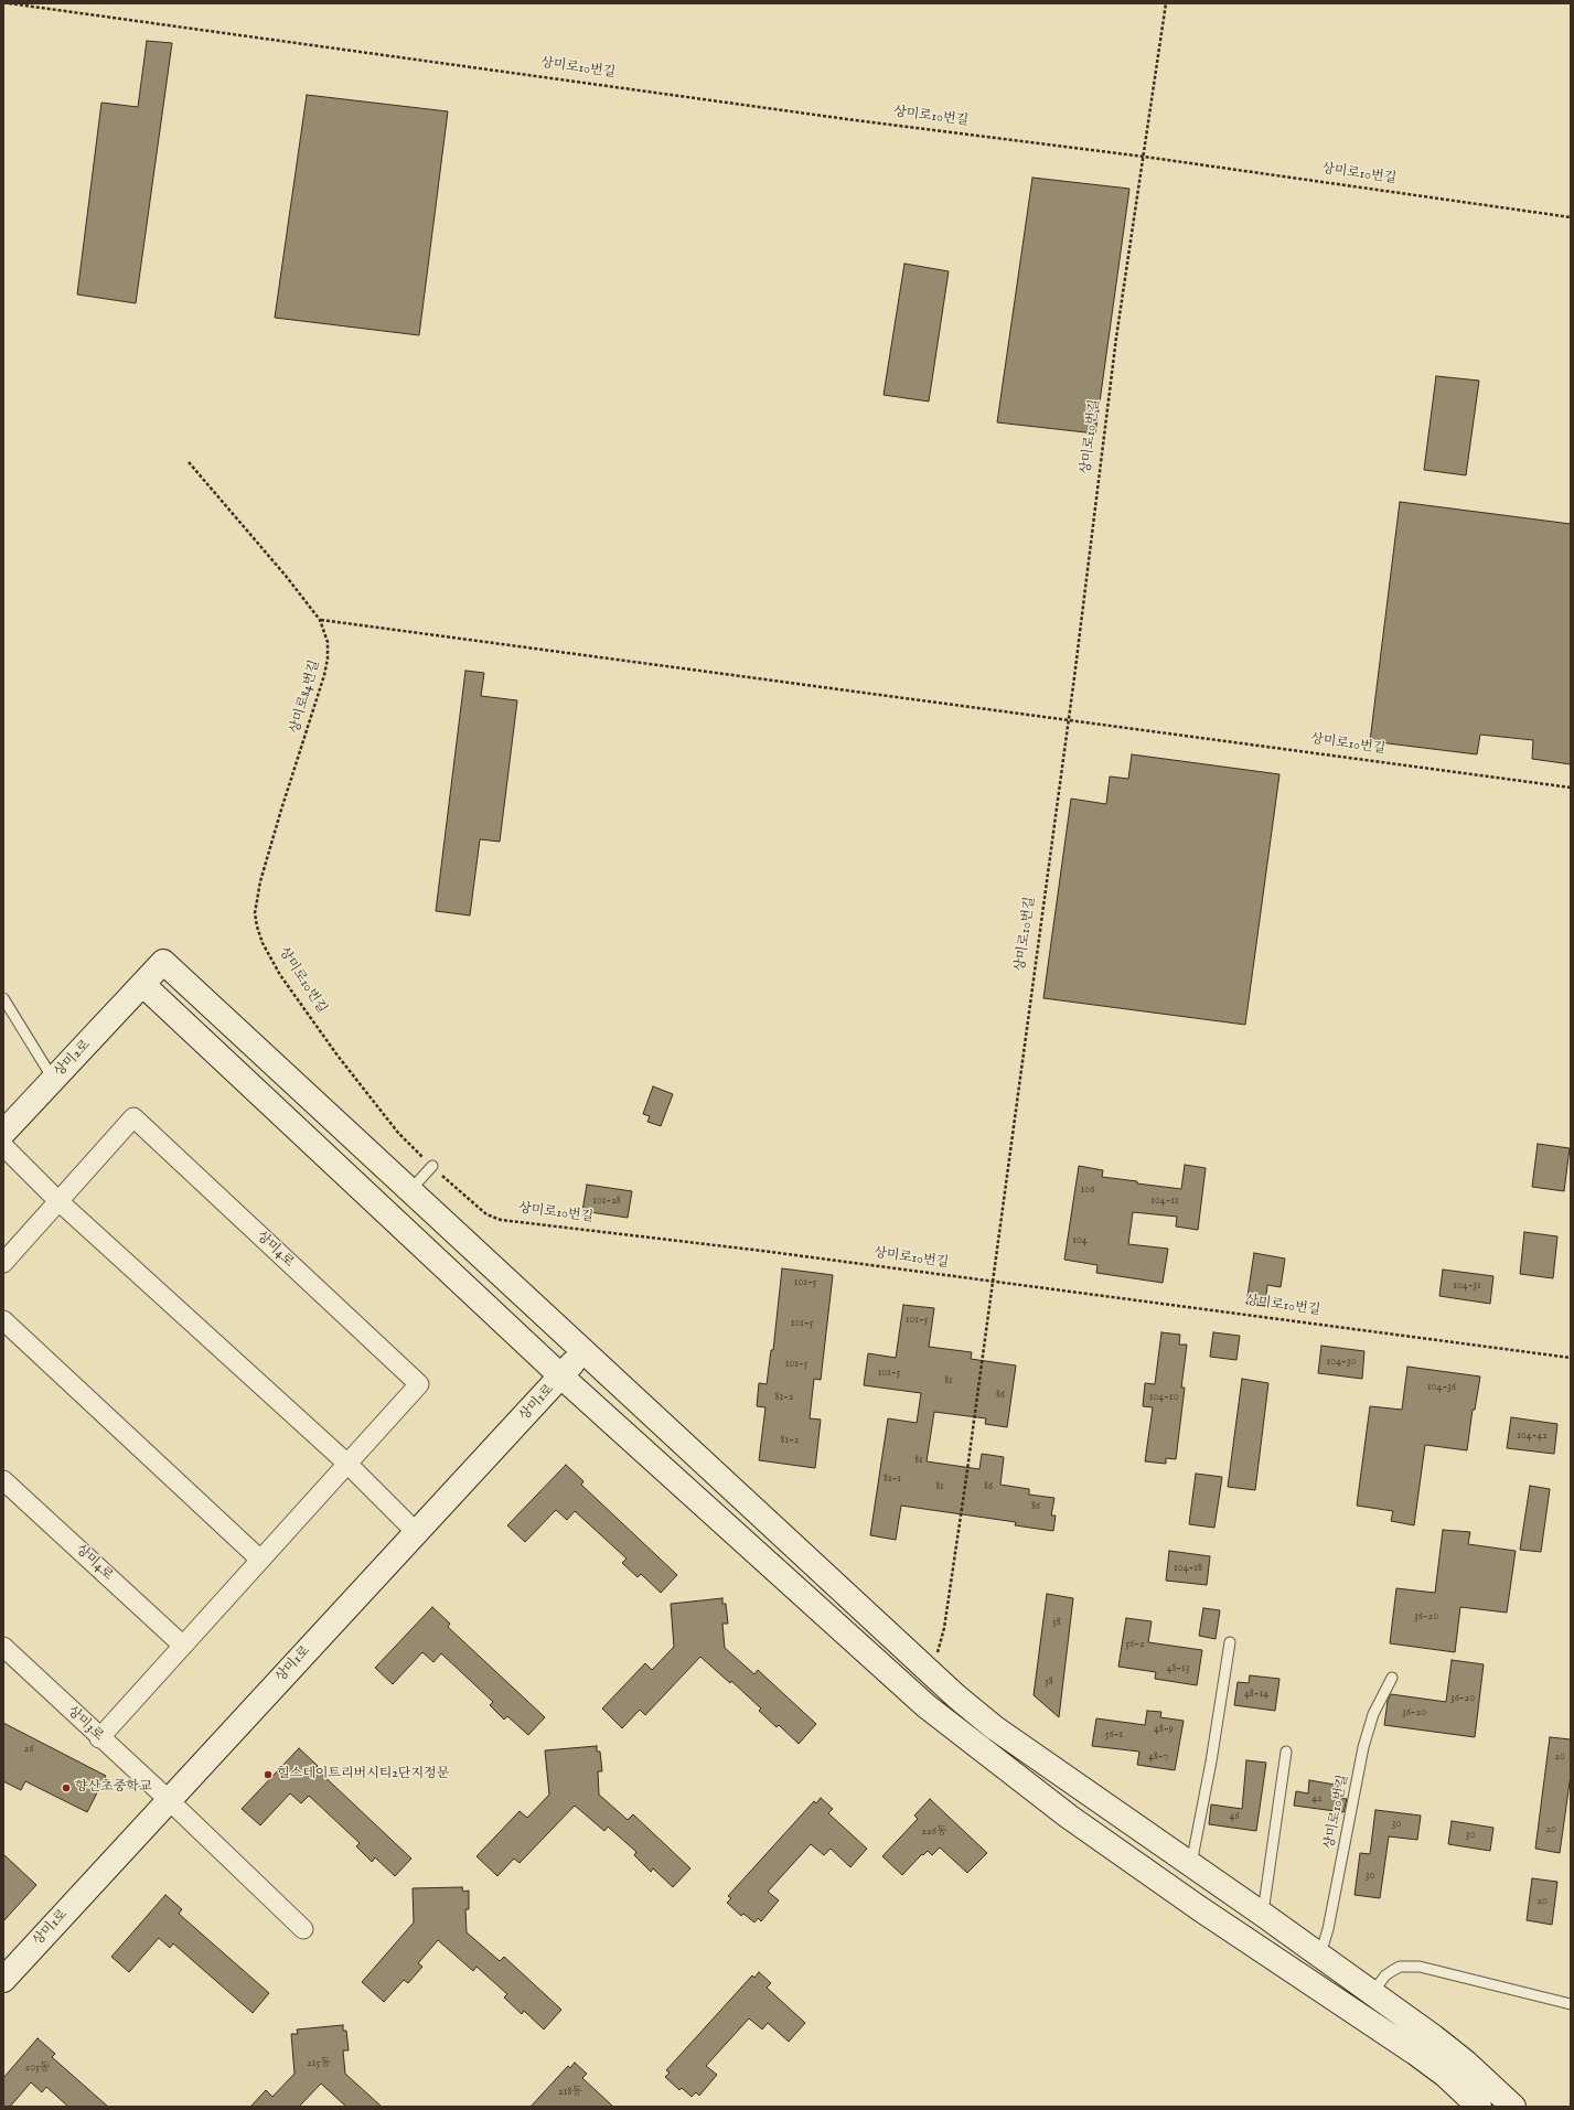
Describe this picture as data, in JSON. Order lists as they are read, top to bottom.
{
  "streets": {
    "street": [
      "상미2로",
      "상미4로",
      "상미1로",
      "상미3로"
    ],
    "lane": ["상미로10번길"],
    "path": ["상미로84번길"]
  },
  "crossings": [
    ["상미로10번길", "상미로84번길"],
    ["상미4로", "상미3로"],
    ["상미1로", "상미3로"]
  ],
  "places": ["힐스테이트리버시티2단지정문", "향산초중학교"],
  "house_numbers": [
    "106",
    "101-28",
    "104-11",
    "104",
    "101-5",
    "104-31",
    "101-5",
    "101-5",
    "104-30",
    "101-5",
    "101-5",
    "81",
    "104-36",
    "86",
    "81-2",
    "104-10",
    "104-42",
    "81-2",
    "81",
    "81-1",
    "81",
    "86",
    "86",
    "104-18",
    "36-20",
    "58",
    "56-2",
    "48-13",
    "58",
    "48-14",
    "36-20",
    "36-20",
    "48-9",
    "56-1",
    "26",
    "48-7",
    "20",
    "42",
    "46",
    "30",
    "20",
    "226동",
    "30",
    "30",
    "20",
    "215동",
    "205동",
    "218동"
  ]
}
